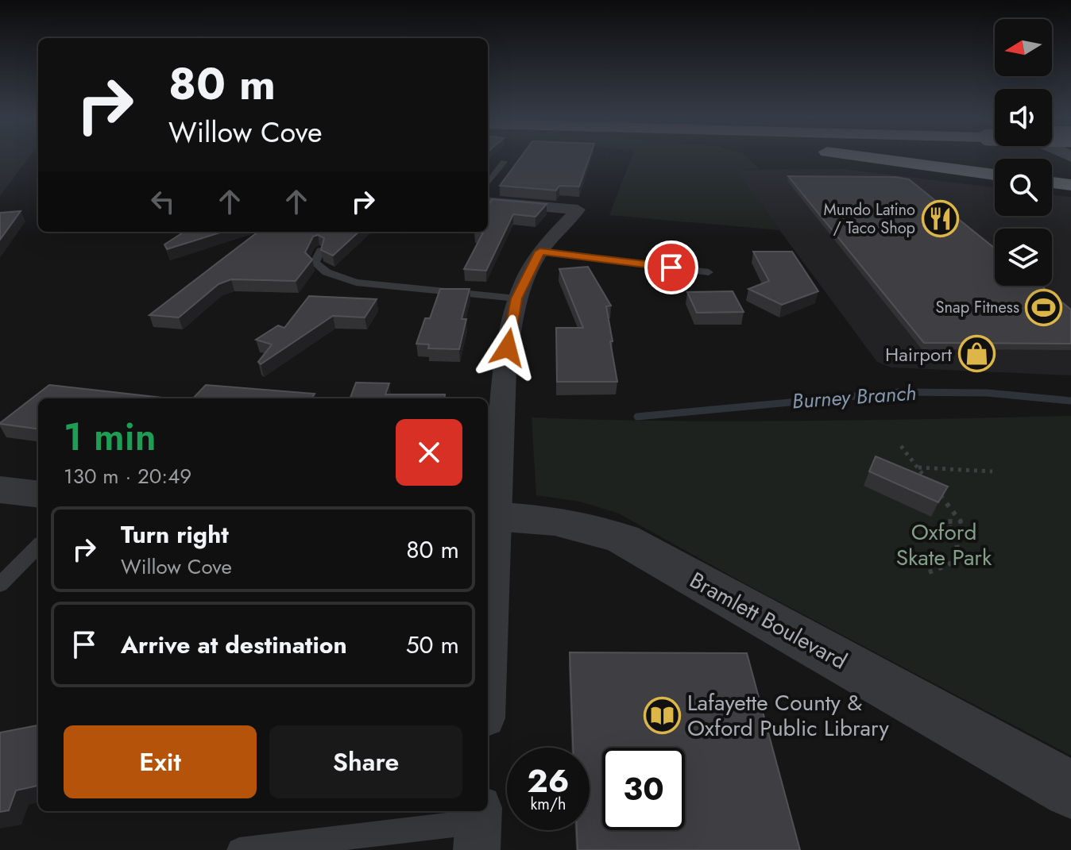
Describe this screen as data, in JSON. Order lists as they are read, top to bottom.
{
  "streets": {
    "street": ["Bramlett Boulevard"]
  },
  "water": ["Burney Branch"],
  "parks": ["Oxford Skate Park"],
  "places": {
    "restaurant": ["Mundo Latino / Taco Shop"],
    "sports": ["Snap Fitness"],
    "shop": ["Hairport"],
    "library": ["Lafayette County & Oxford Public Library"]
  },
  "north": "left",
  "page": {
    "turn": ["80 m", "Willow Cove"],
    "heading": ["1 min", "130 m · 20:49"],
    "list": [
      {
        "name": "Turn right",
        "note": "Willow Cove",
        "value": "80 m"
      },
      {
        "name": "Arrive at destination",
        "value": "50 m"
      }
    ],
    "buttons": ["Exit", "Share"],
    "speed": "26 km/h",
    "limit": "30"
  }
}
